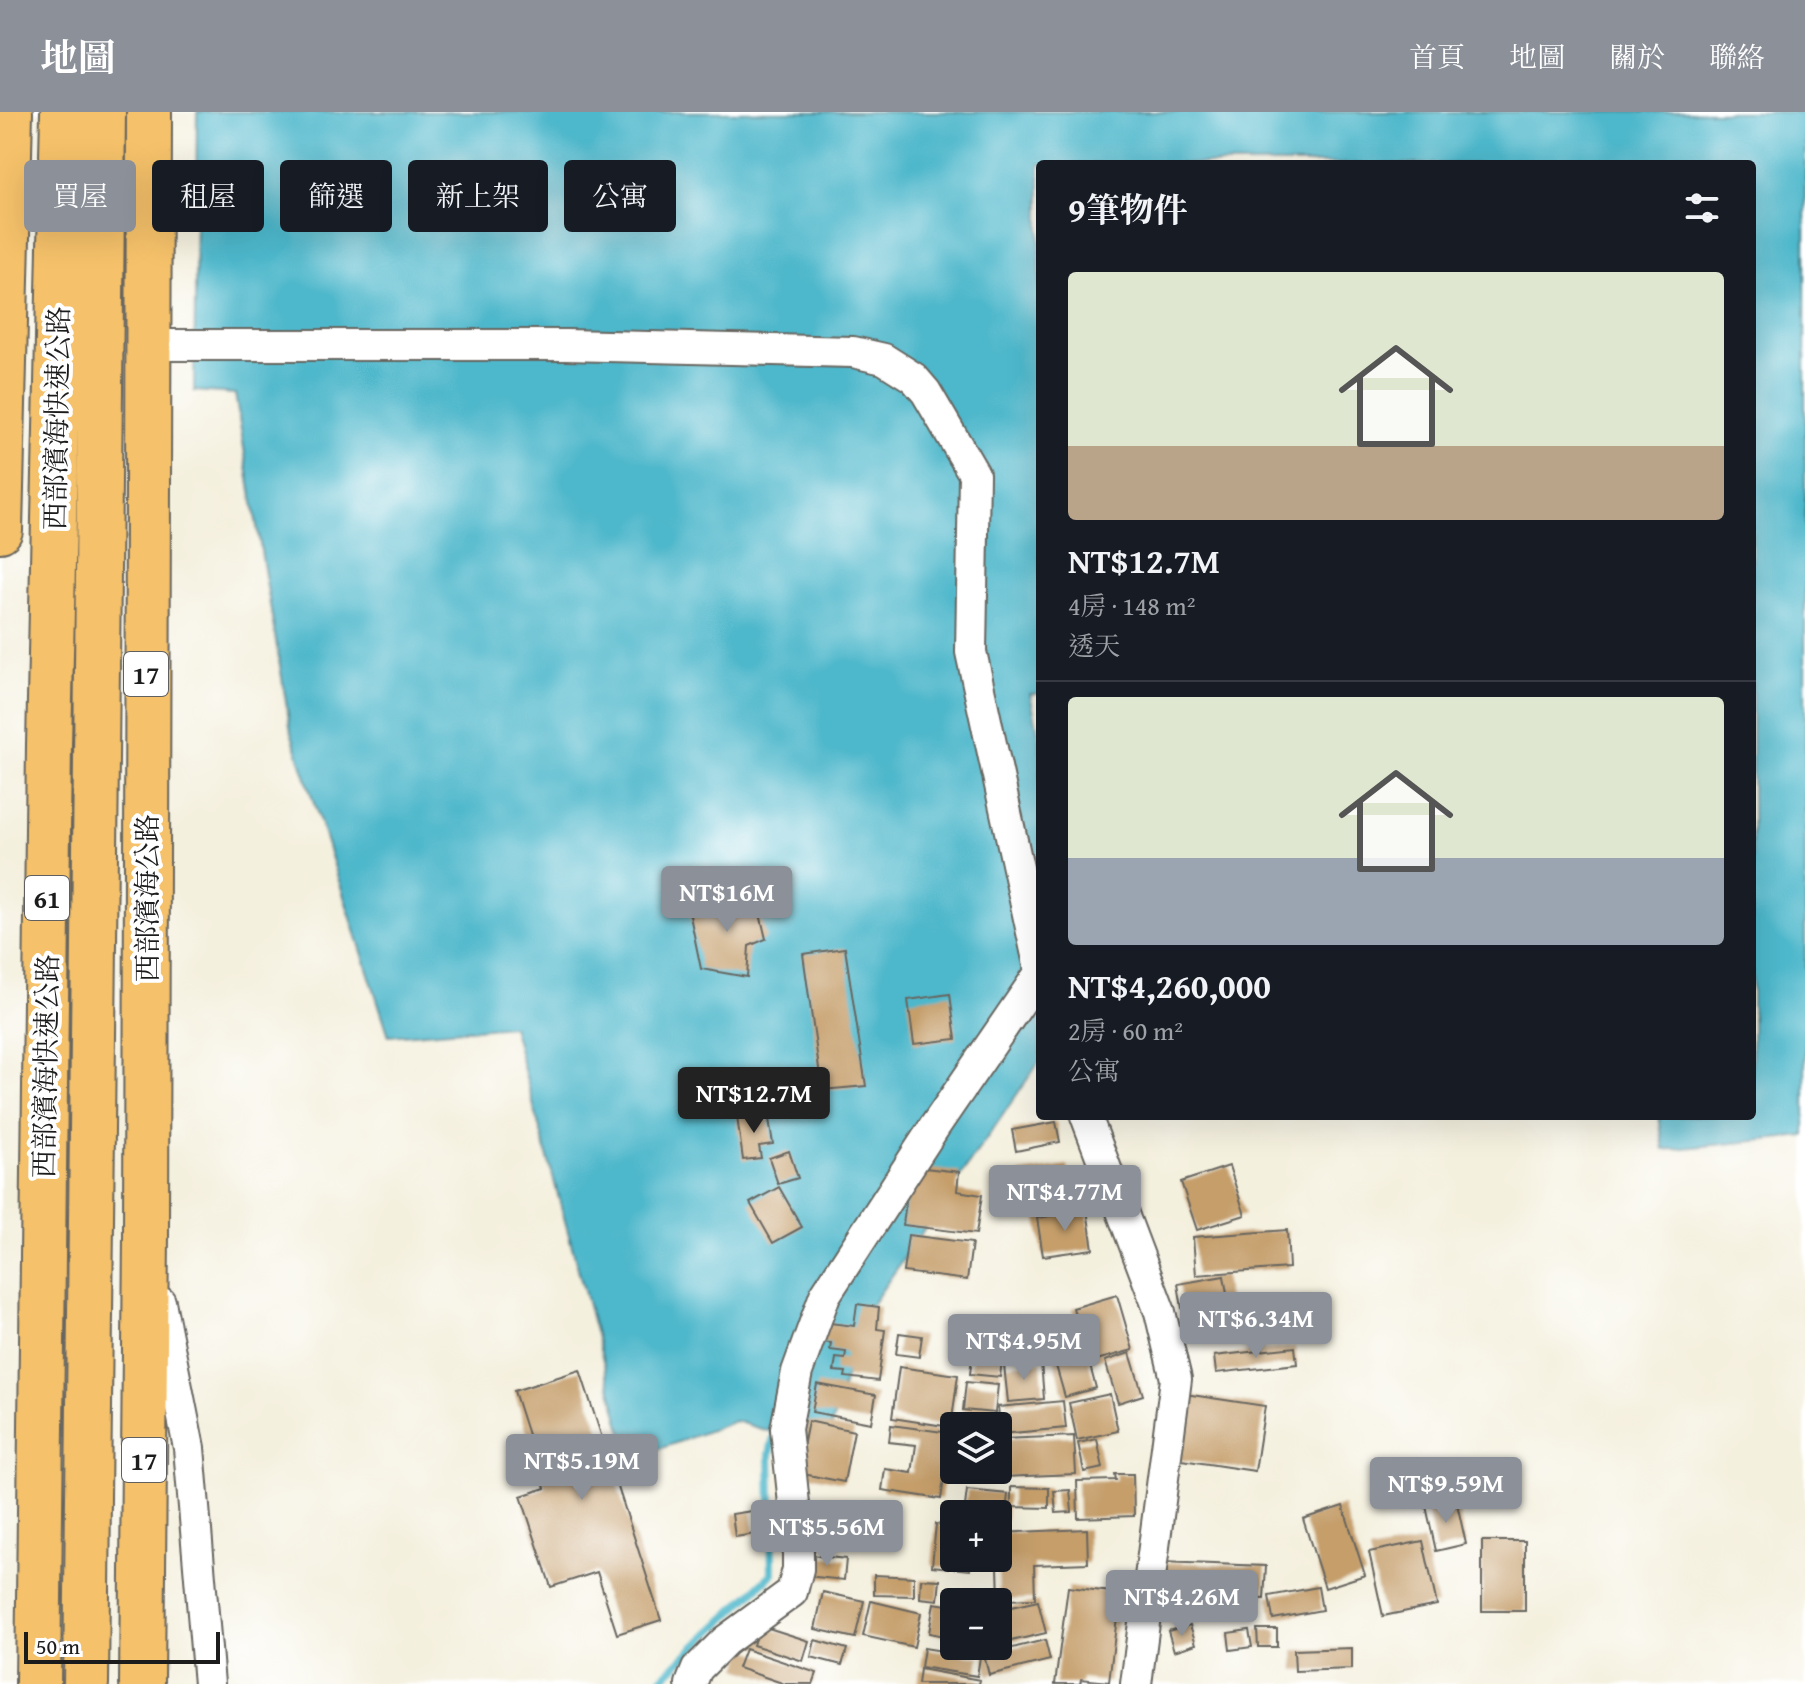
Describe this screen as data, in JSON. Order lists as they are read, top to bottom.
{
  "streets": {
    "main road": [
      "西部濱海快速公路",
      "17",
      "61",
      "西部濱海公路"
    ]
  },
  "scale_bar": "50 m",
  "page": {
    "header": "地圖",
    "nav": [
      "首頁",
      "地圖",
      "關於",
      "聯絡"
    ],
    "chip": [
      "買屋",
      "租屋",
      "篩選",
      "新上架",
      "公寓"
    ],
    "heading": "9筆物件",
    "list": [
      {
        "name": "NT$12.7M",
        "note": "4房 · 148 m² · 透天"
      },
      {
        "name": "NT$4,260,000",
        "note": "2房 · 60 m² · 公寓"
      }
    ],
    "price": [
      "NT$16M",
      "NT$12.7M",
      "NT$4.77M",
      "NT$6.34M",
      "NT$4.95M",
      "NT$5.19M",
      "NT$9.59M",
      "NT$5.56M",
      "NT$4.26M"
    ],
    "map_buttons": ["+", "−"],
    "scale": "50 m"
  }
}
